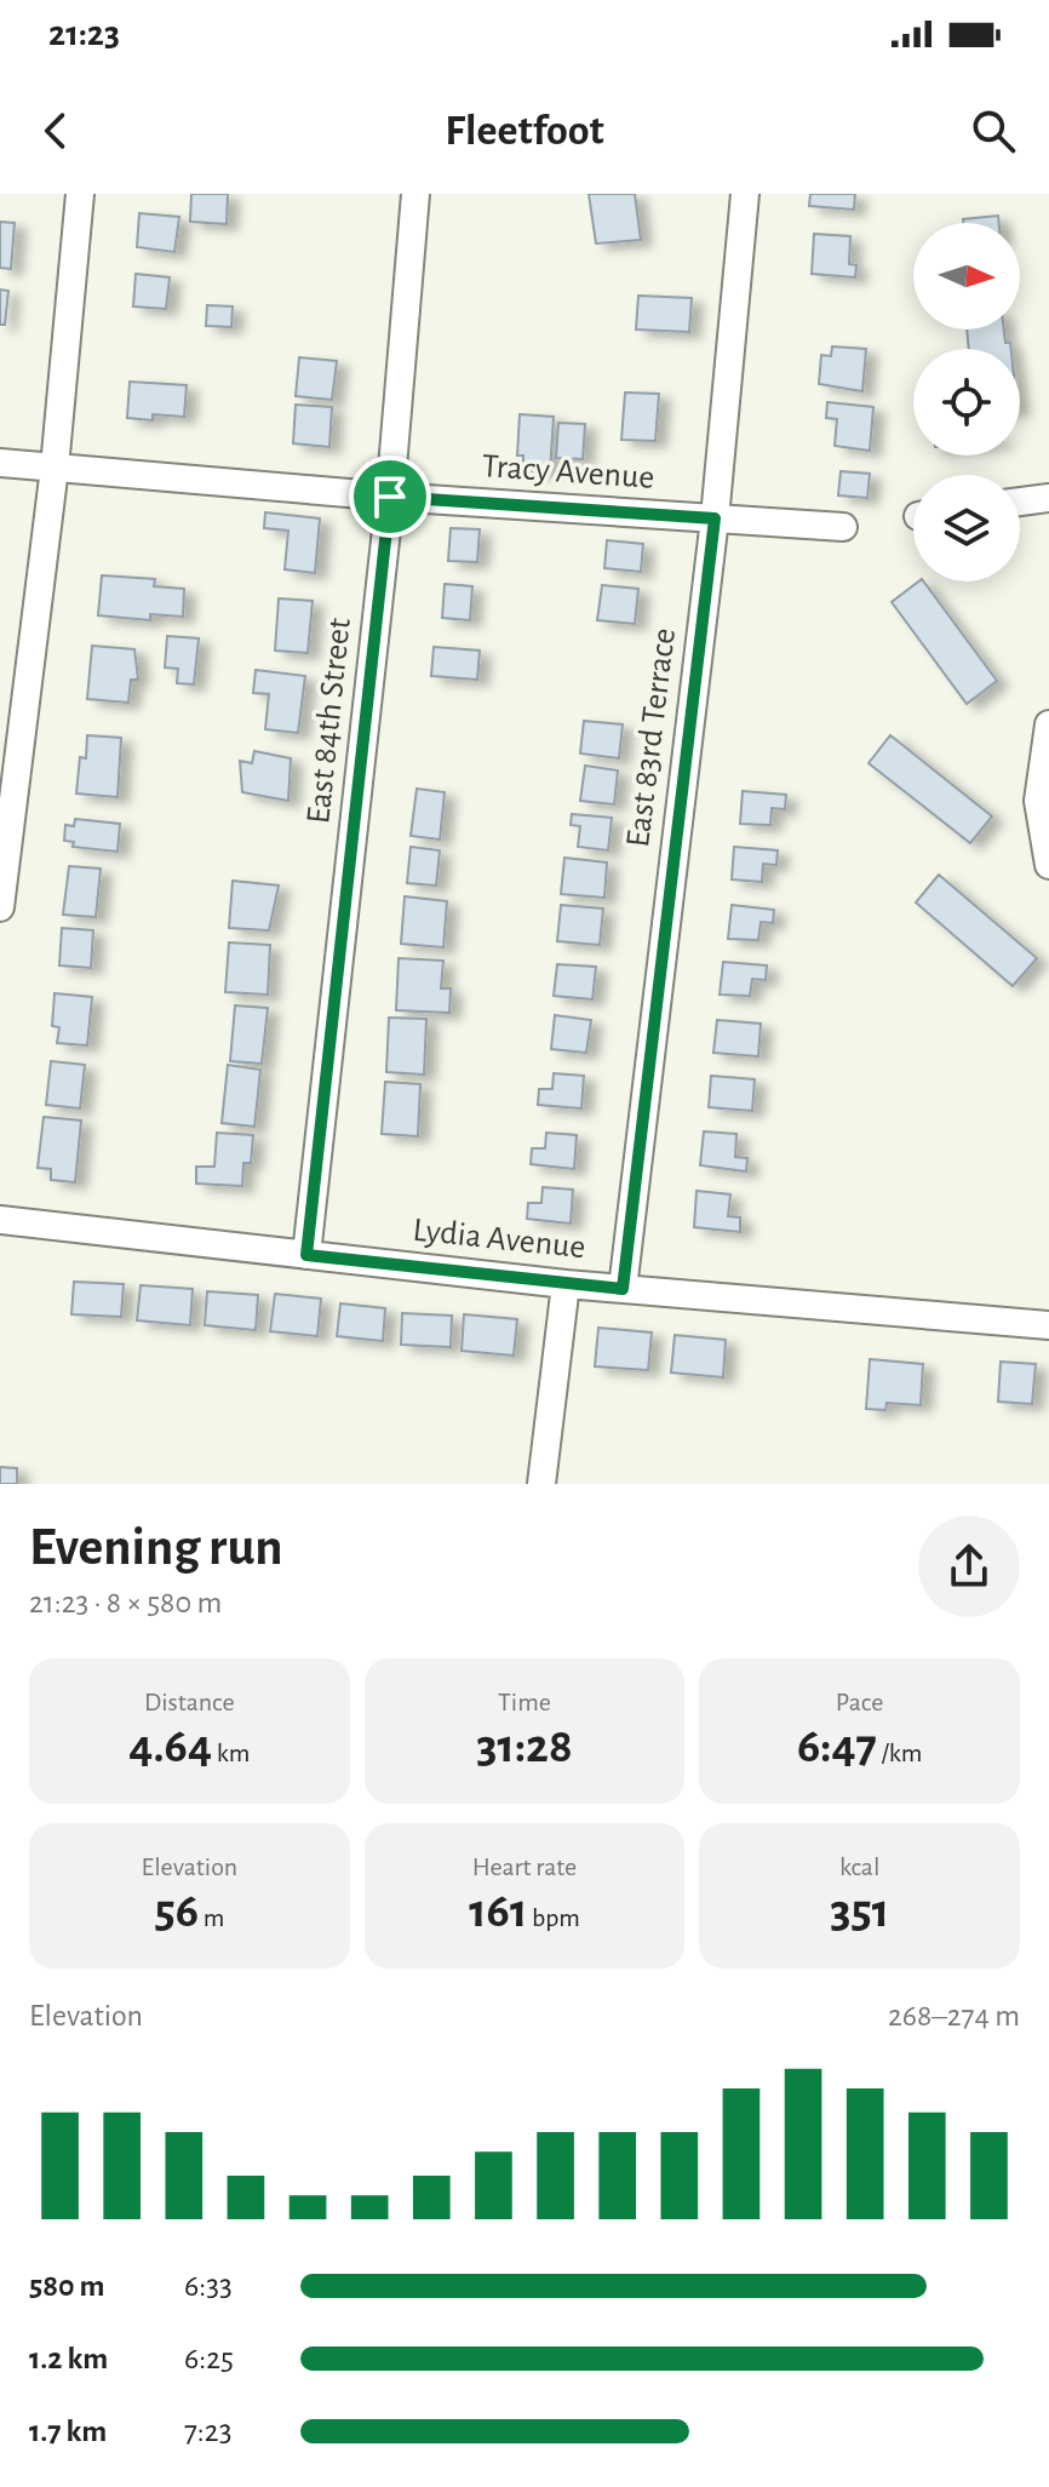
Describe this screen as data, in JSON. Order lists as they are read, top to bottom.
{
  "streets": {
    "street": [
      "Tracy Avenue",
      "East 84th Street",
      "East 83rd Terrace",
      "Lydia Avenue"
    ]
  },
  "crossings": [
    ["Tracy Avenue", "East 84th Street"],
    ["Tracy Avenue", "East 83rd Terrace"],
    ["East 84th Street", "Lydia Avenue"],
    ["East 83rd Terrace", "Lydia Avenue"]
  ],
  "north": "right",
  "page": {
    "status": "21:23",
    "header": "Fleetfoot",
    "heading": ["Evening run", "21:23 · 8 × 580 m"],
    "stats": [
      ["Distance", "4.64 km"],
      ["Time", "31:28"],
      ["Pace", "6:47 /km"],
      ["Elevation", "56 m"],
      ["Heart rate", "161 bpm"],
      ["kcal", "351"]
    ],
    "chart": ["Elevation", "268–274 m"],
    "list": [
      {
        "name": "580 m",
        "note": "6:33"
      },
      {
        "name": "1.2 km",
        "note": "6:25"
      },
      {
        "name": "1.7 km",
        "note": "7:23"
      }
    ]
  }
}
